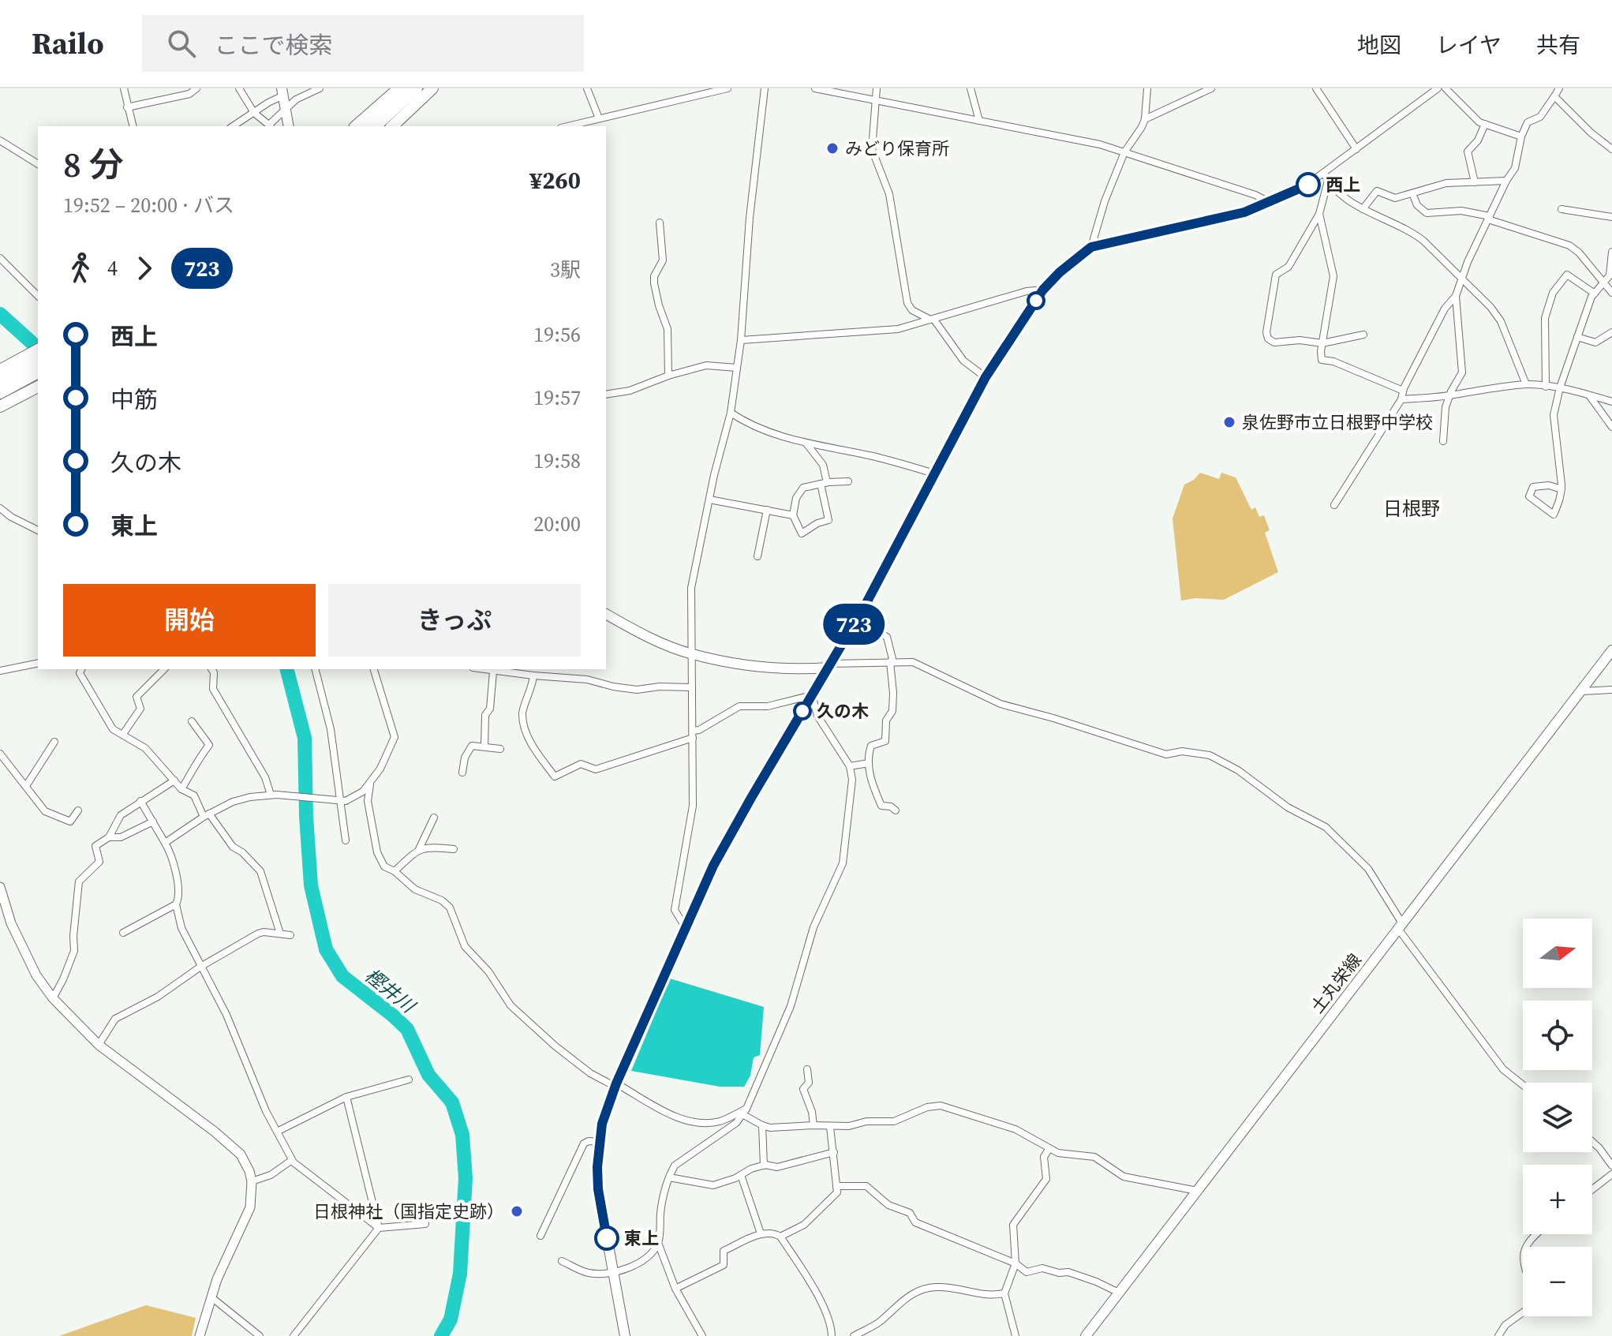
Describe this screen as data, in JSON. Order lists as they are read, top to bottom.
{
  "streets": {
    "main road": ["土丸栄線"]
  },
  "districts": ["日根野"],
  "water": ["樫井川"],
  "places": [
    "みどり保育所",
    "西上",
    "泉佐野市立日根野中学校",
    "久の木",
    "日根神社（国指定史跡）",
    "東上"
  ],
  "lines": ["bus line 723"],
  "north": "right",
  "page": {
    "header": "Railo",
    "search": "ここで検索",
    "nav": ["地図", "レイヤ", "共有"],
    "on_map": "723",
    "heading": ["8 分", "19:52 – 20:00 · バス", "¥260"],
    "legs": ["4", "723", "3駅"],
    "list": [
      {
        "name": "西上",
        "value": "19:56"
      },
      {
        "name": "中筋",
        "value": "19:57"
      },
      {
        "name": "久の木",
        "value": "19:58"
      },
      {
        "name": "東上",
        "value": "20:00"
      }
    ],
    "buttons": ["開始", "きっぷ"],
    "map_buttons": ["+", "−"]
  }
}
